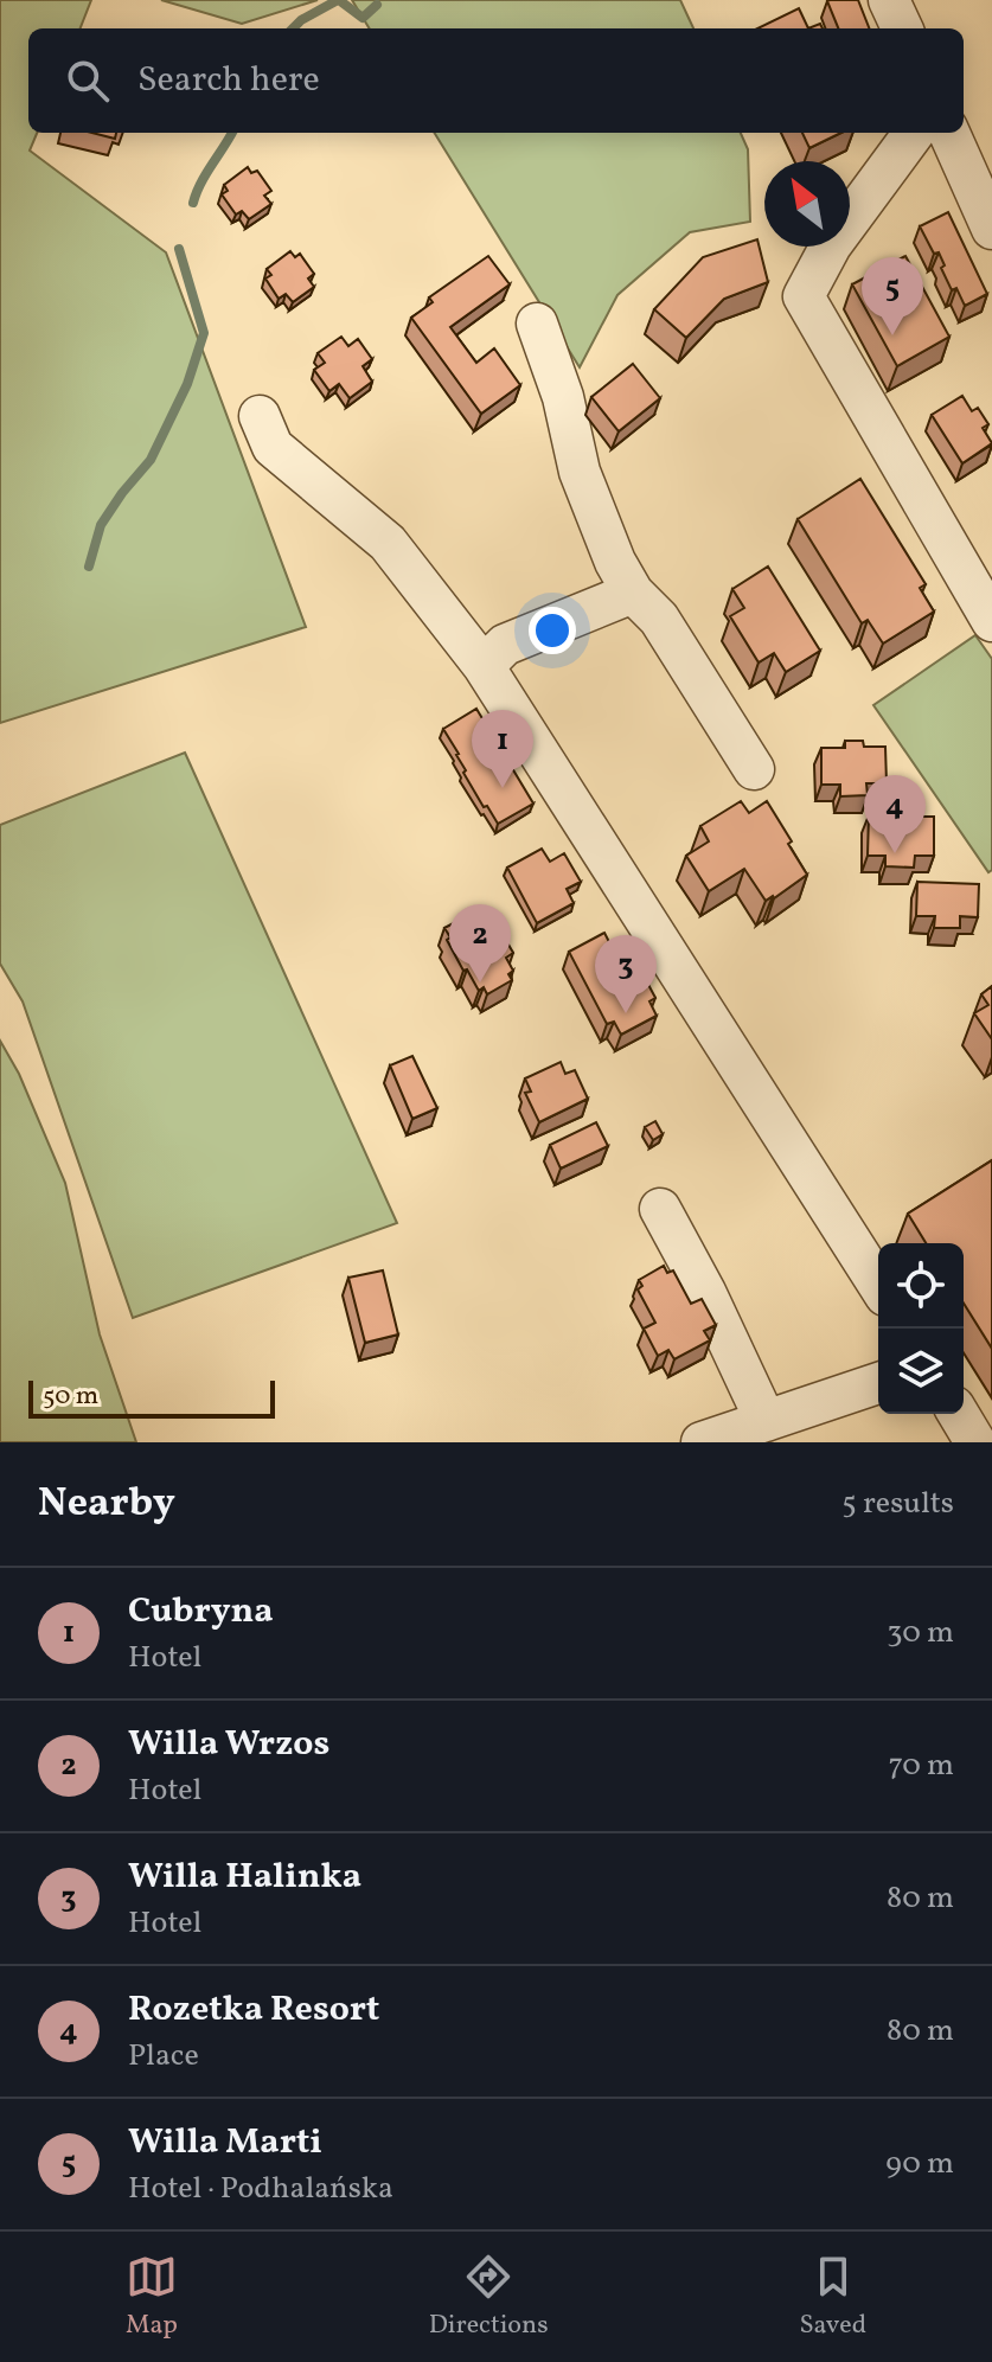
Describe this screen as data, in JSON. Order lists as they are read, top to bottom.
{
  "scale_bar": "50 m",
  "north": "top left",
  "page": {
    "search": "Search here",
    "pins": [
      "5",
      "1",
      "4",
      "2",
      "3"
    ],
    "scale": "50 m",
    "heading": ["Nearby", "5 results"],
    "list": [
      {
        "mark": "1",
        "name": "Cubryna",
        "note": "Hotel",
        "value": "30 m"
      },
      {
        "mark": "2",
        "name": "Willa Wrzos",
        "note": "Hotel",
        "value": "70 m"
      },
      {
        "mark": "3",
        "name": "Willa Halinka",
        "note": "Hotel",
        "value": "80 m"
      },
      {
        "mark": "4",
        "name": "Rozetka Resort",
        "note": "Place",
        "value": "80 m"
      },
      {
        "mark": "5",
        "name": "Willa Marti",
        "note": "Hotel · Podhalańska",
        "value": "90 m"
      }
    ],
    "nav": ["Map", "Directions", "Saved"]
  }
}
